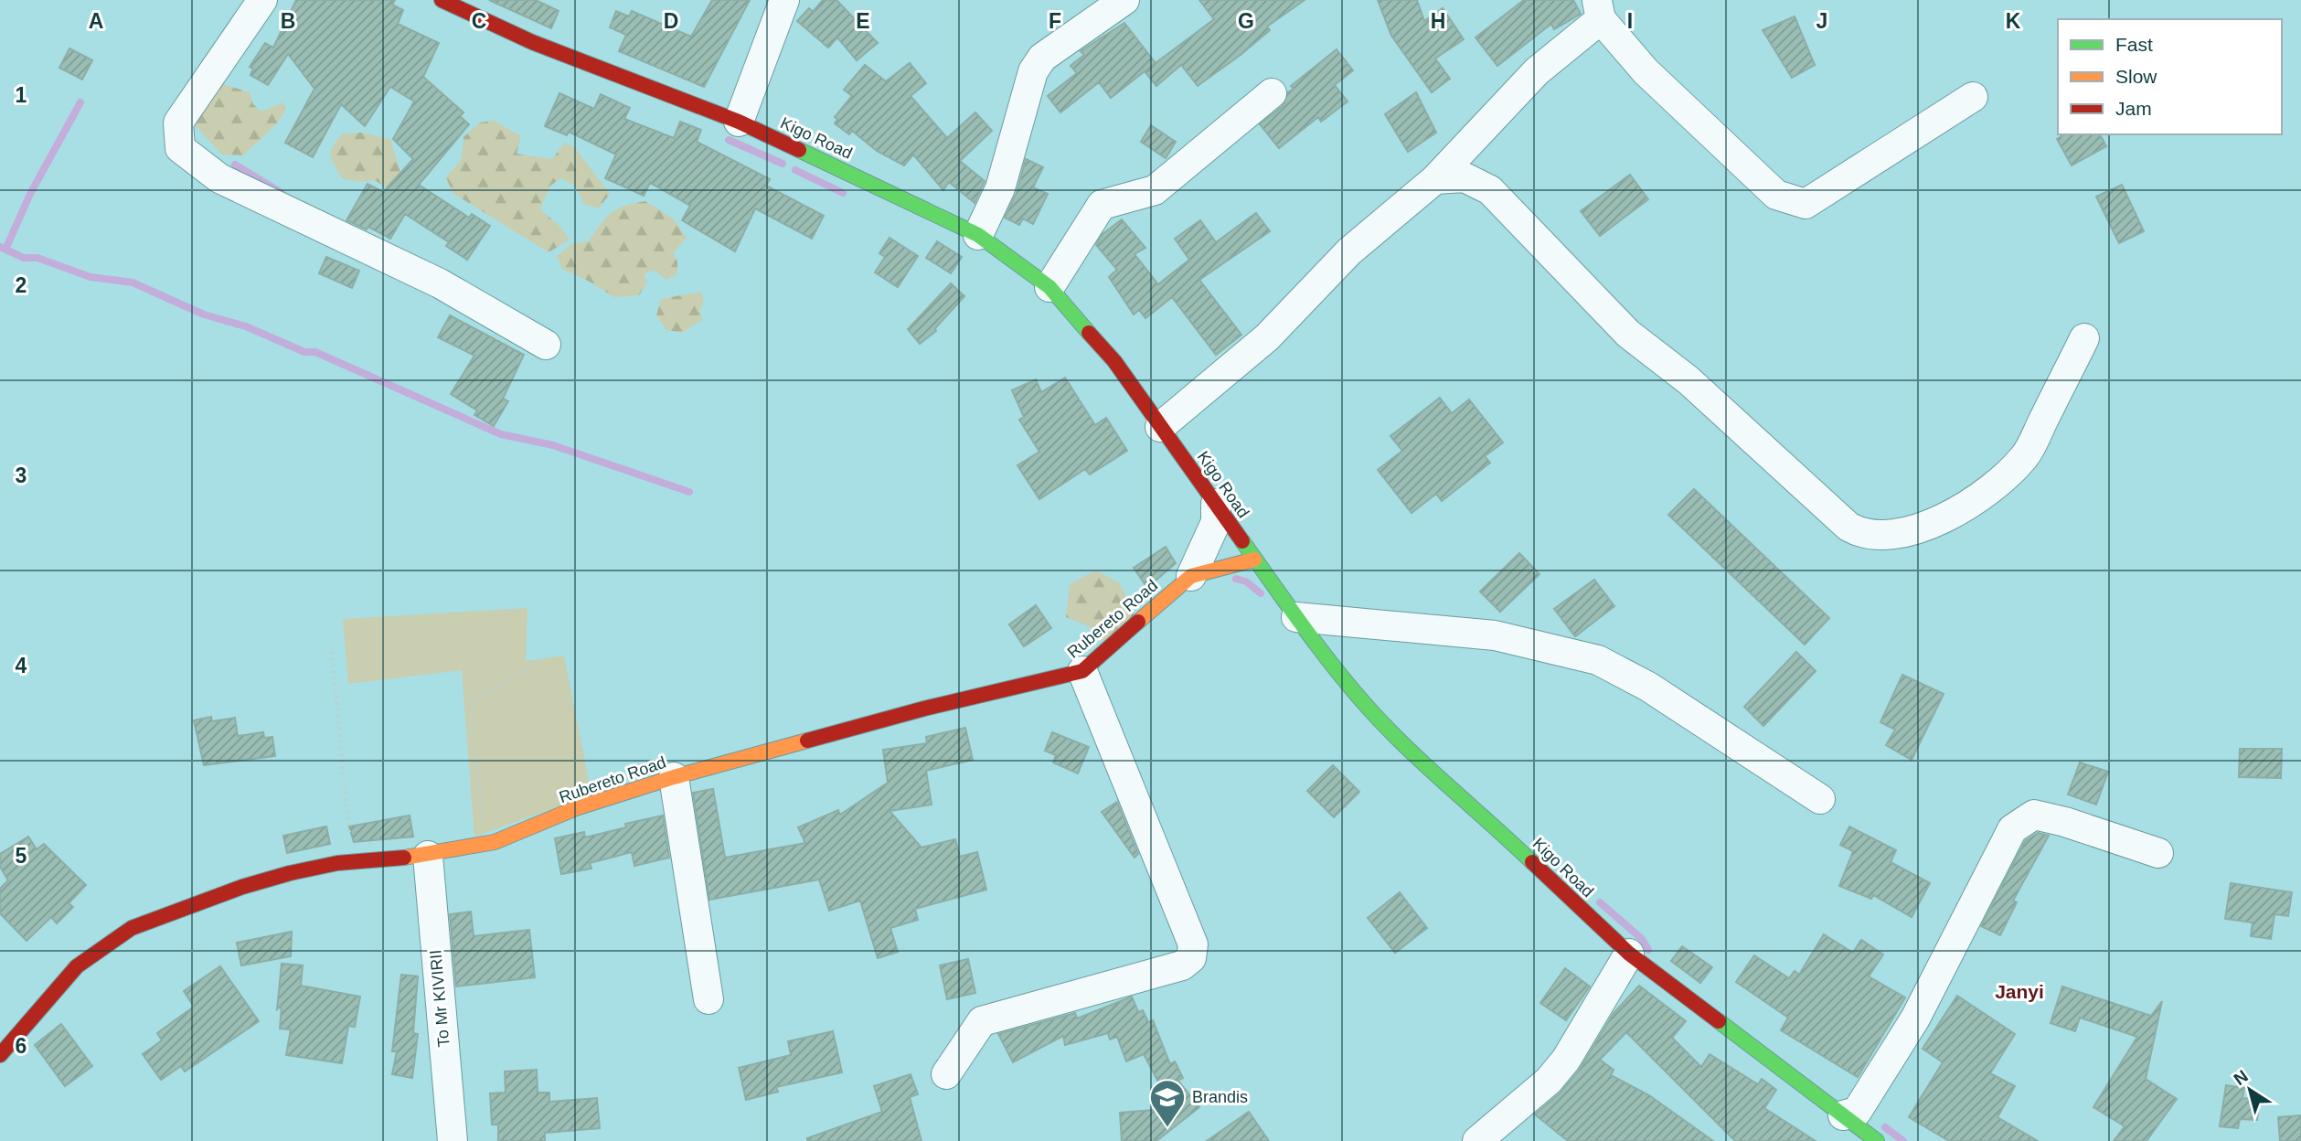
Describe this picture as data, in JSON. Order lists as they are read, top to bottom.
{
  "streets": {
    "street": ["Kigo Road", "Rubereto Road", "To Mr KIVIRII"]
  },
  "crossings": [
    ["Kigo Road", "Rubereto Road"],
    ["Rubereto Road", "To Mr KIVIRII"]
  ],
  "districts": ["Janyi"],
  "places": {
    "school or university": ["Brandis"]
  },
  "legend": ["Fast", "Slow", "Jam"],
  "north": "top left",
  "grid": {
    "columns": [
      "A",
      "B",
      "C",
      "D",
      "E",
      "F",
      "G",
      "H",
      "I",
      "J",
      "K"
    ],
    "rows": [
      "1",
      "2",
      "3",
      "4",
      "5",
      "6"
    ]
  }
}
